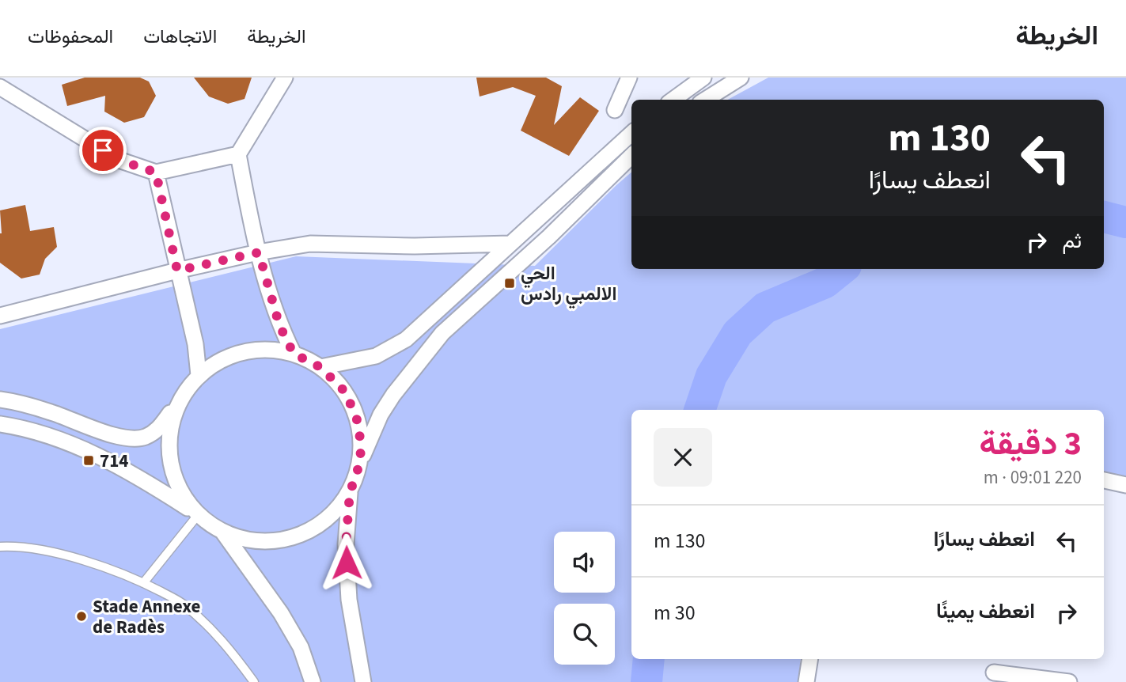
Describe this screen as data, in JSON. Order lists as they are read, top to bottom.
{
  "places": {
    "transit": ["الحي الالمبي رادس", "714"],
    "other": ["Stade Annexe de Radès"]
  },
  "page": {
    "header": "الخريطة",
    "nav": ["الخريطة", "الاتجاهات", "المحفوظات"],
    "turn": ["130 m", "انعطف يسارًا"],
    "then": "ثم",
    "heading": ["3 دقيقة", "220 m · 09:01"],
    "list": [
      {
        "name": "انعطف يسارًا",
        "value": "130 m"
      },
      {
        "name": "انعطف يمينًا",
        "value": "30 m"
      }
    ]
  }
}
